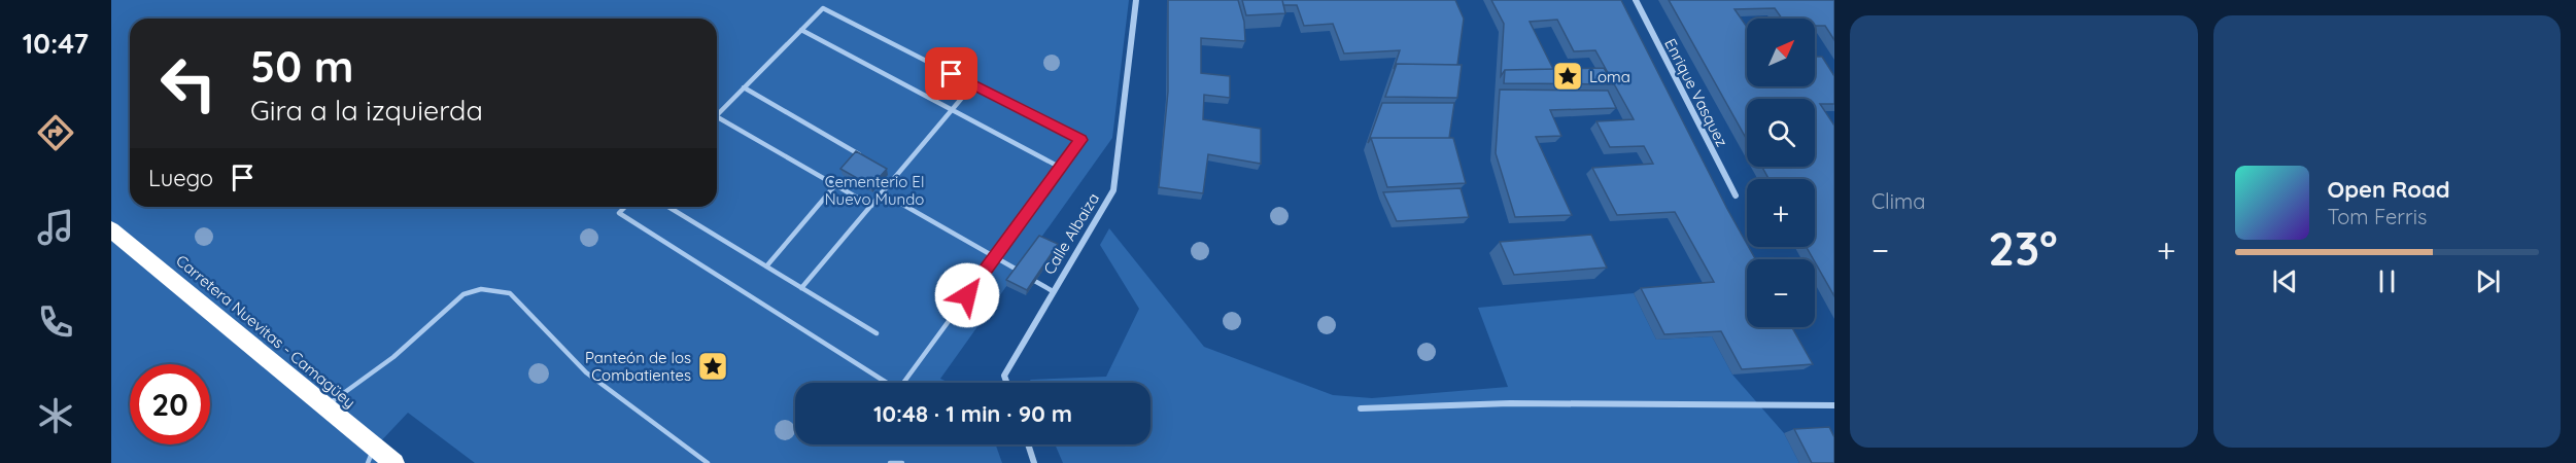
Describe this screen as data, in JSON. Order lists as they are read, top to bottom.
{
  "streets": {
    "highway": ["Carretera Nuevitas - Camagüey"],
    "street": ["Enrique Vasquez", "Calle Albaiza"]
  },
  "parks": ["Cementerio El Nuevo Mundo"],
  "places": {
    "place": ["Loma", "Panteón de los Combatientes"]
  },
  "north": "top right",
  "page": {
    "tabs": "10:47",
    "tile": "Clima",
    "map_buttons": ["+", "−"],
    "turn": ["50 m", "Gira a la izquierda"],
    "then": "Luego",
    "song": ["Open Road", "Tom Ferris"],
    "heat": ["−", "23°", "+"],
    "limit": "20",
    "trip": "10:48 · 1 min · 90 m"
  }
}
